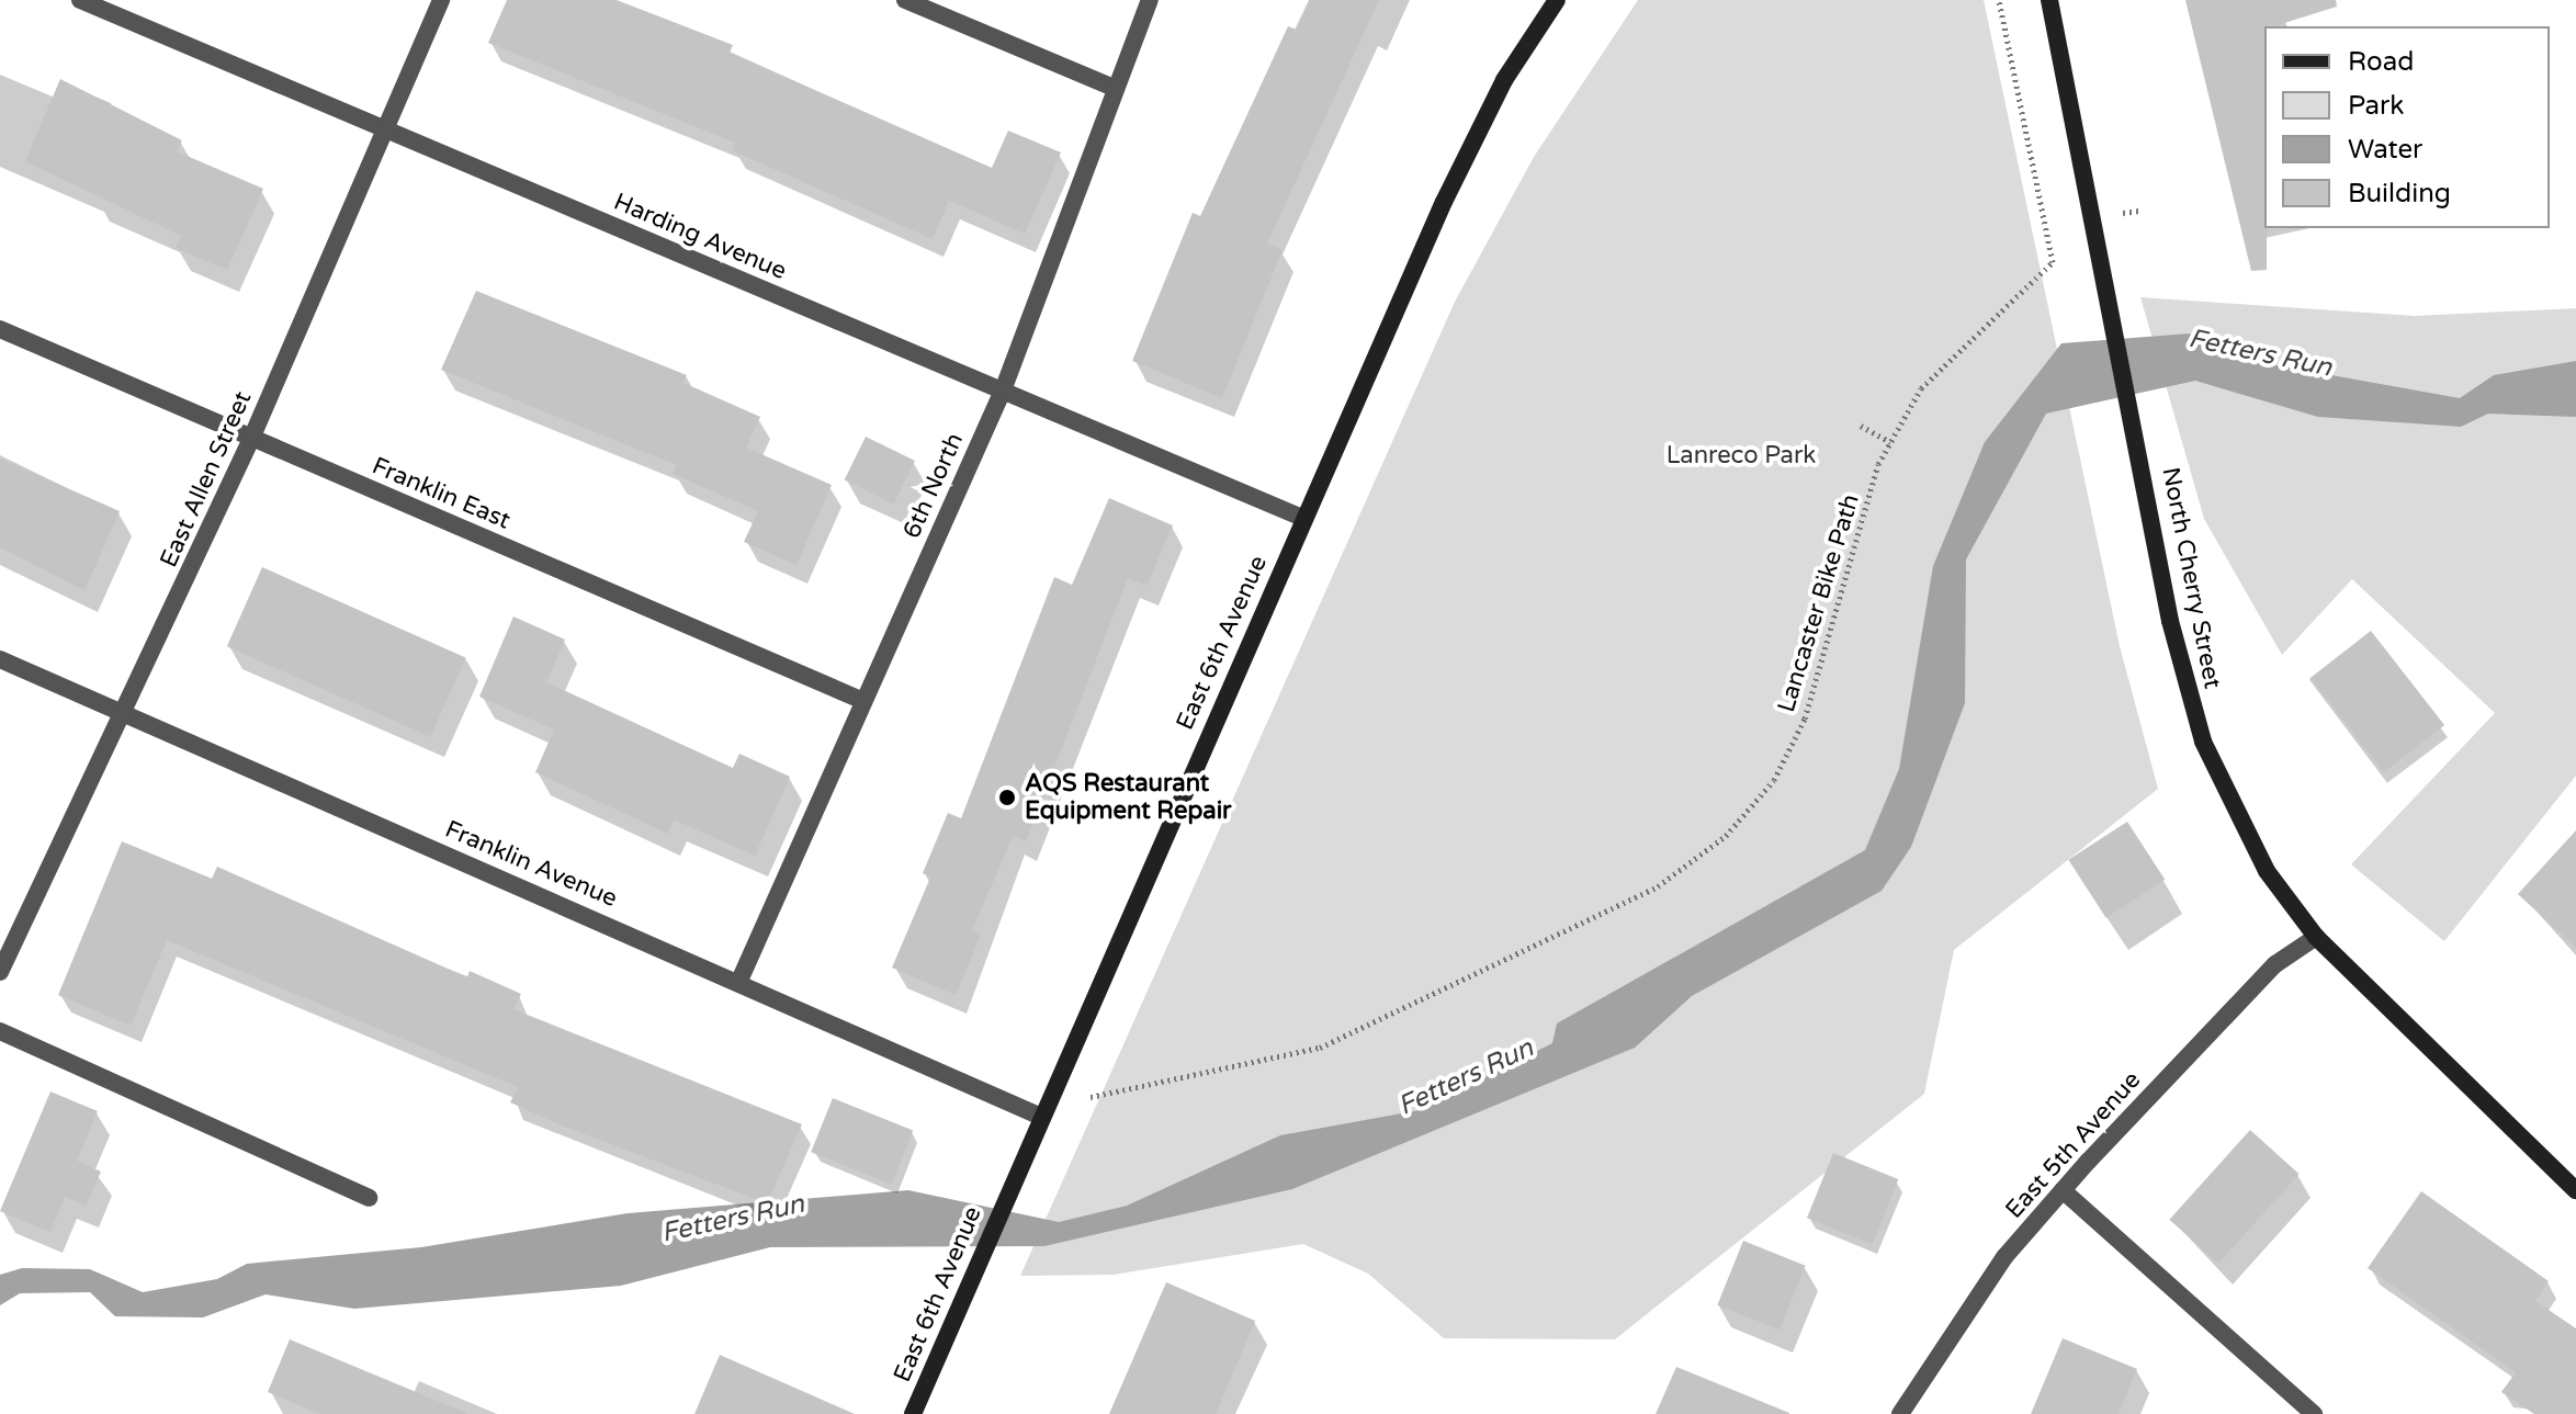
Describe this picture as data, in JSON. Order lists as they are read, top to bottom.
{
  "streets": {
    "street": [
      "Harding Avenue",
      "East Allen Street",
      "6th North",
      "Franklin East",
      "North Cherry Street",
      "East 6th Avenue",
      "Franklin Avenue",
      "East 5th Avenue"
    ],
    "path": ["Lancaster Bike Path"]
  },
  "crossings": [
    ["Harding Avenue", "East Allen Street"],
    ["Harding Avenue", "6th North"],
    ["Harding Avenue", "East 6th Avenue"],
    ["East Allen Street", "Franklin East"],
    ["East Allen Street", "Franklin Avenue"],
    ["6th North", "Franklin East"],
    ["6th North", "Franklin Avenue"],
    ["North Cherry Street", "East 5th Avenue"],
    ["East 6th Avenue", "Franklin Avenue"]
  ],
  "water": ["Fetters Run"],
  "parks": ["Lanreco Park"],
  "places": ["AQS Restaurant Equipment Repair"],
  "legend": [
    "Road",
    "Park",
    "Water",
    "Building"
  ]
}
